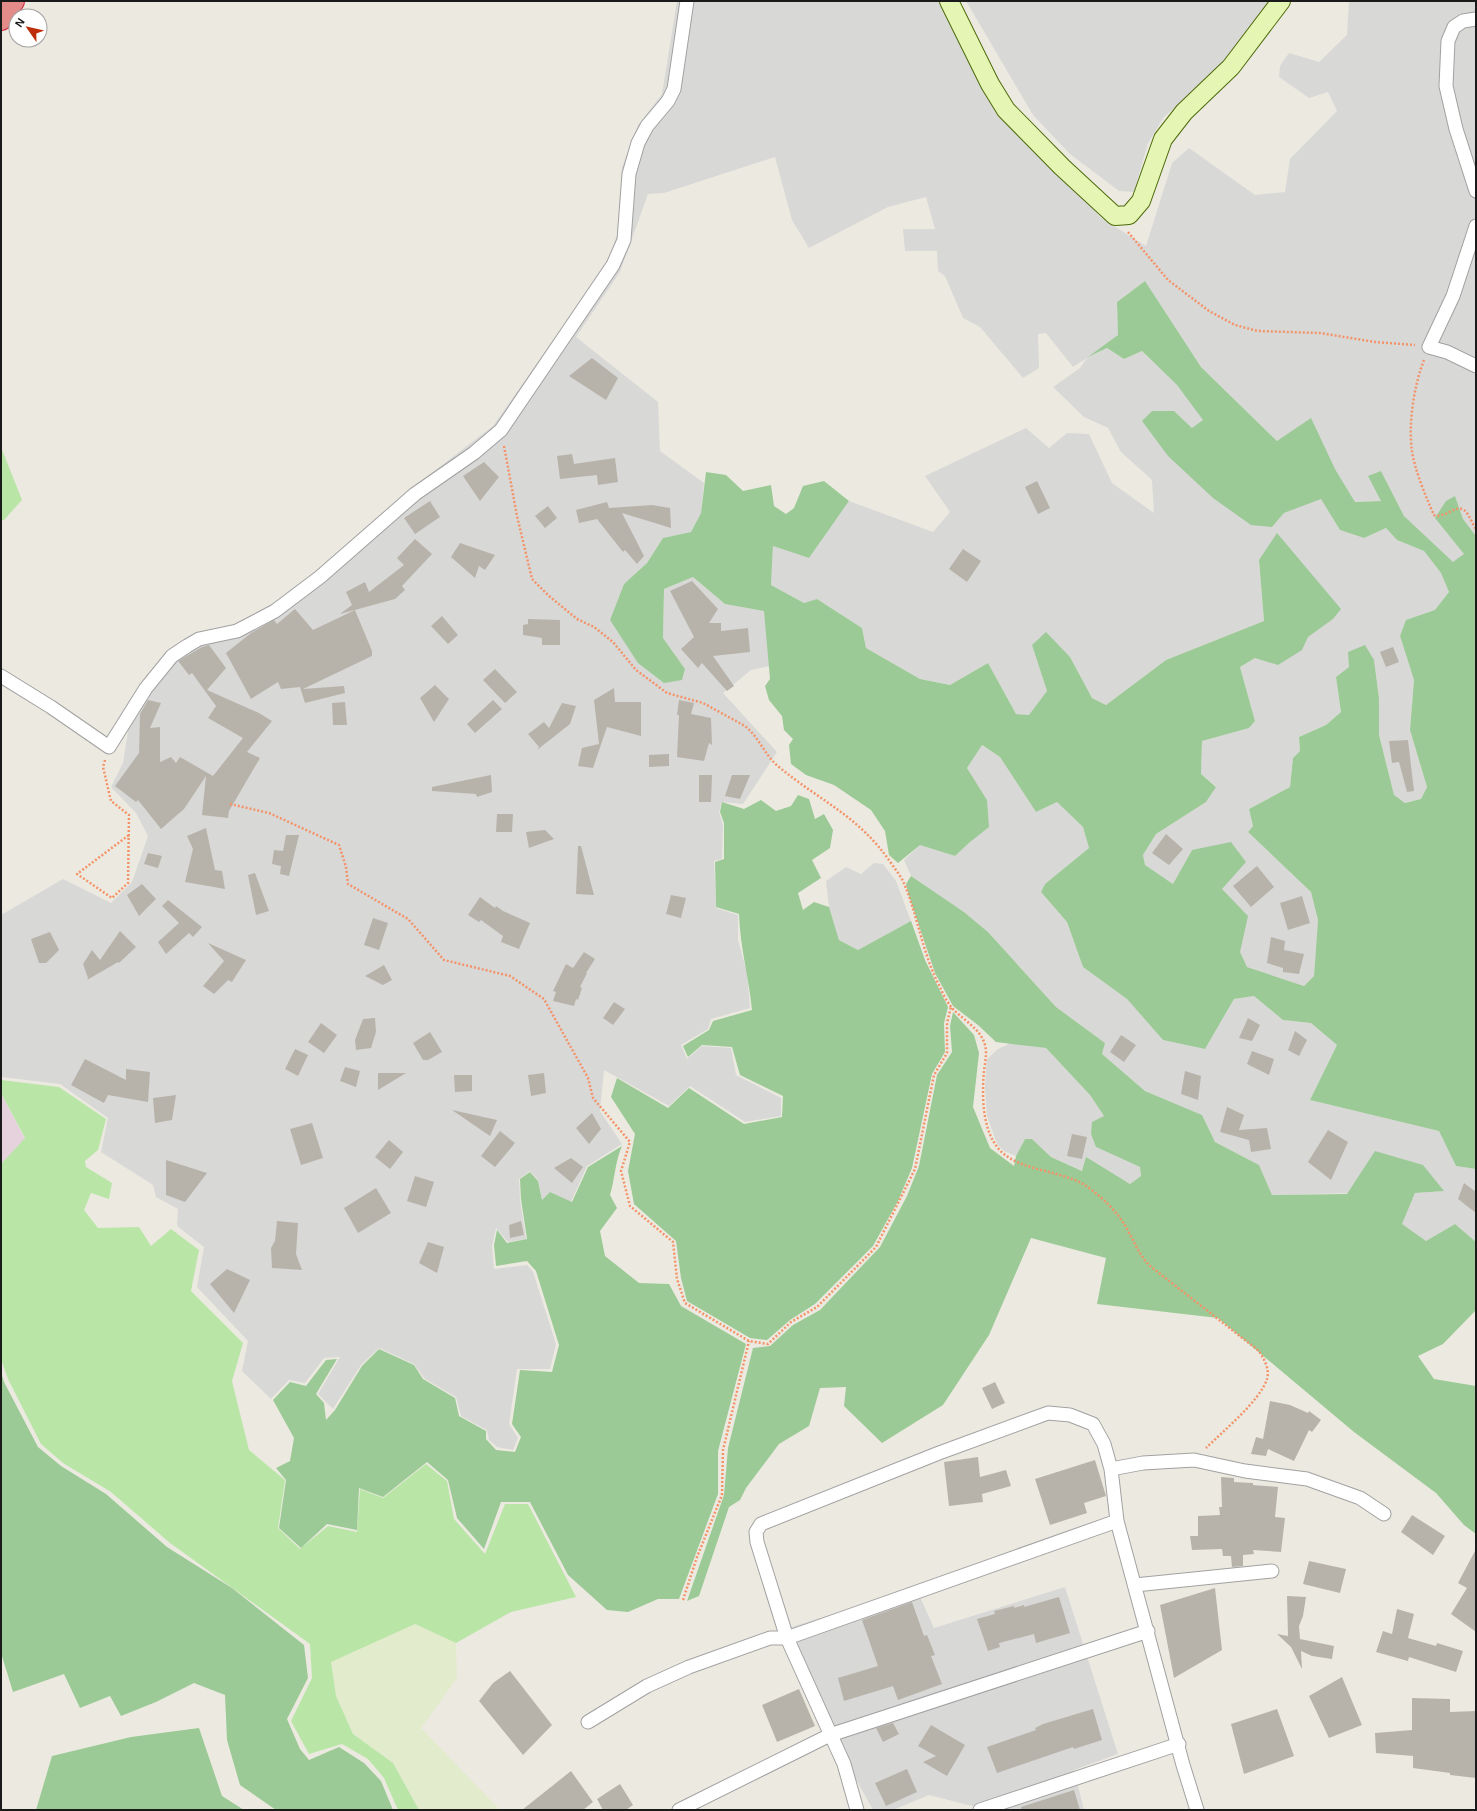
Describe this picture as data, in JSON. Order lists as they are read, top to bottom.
{
  "north": "top left"
}
